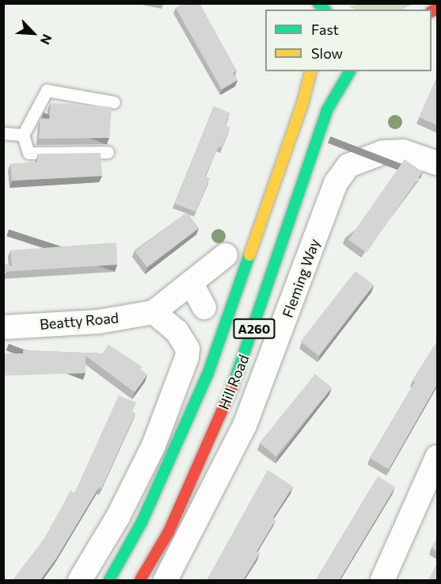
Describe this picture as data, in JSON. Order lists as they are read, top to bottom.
{
  "streets": {
    "main road": ["A260", "Hill Road"],
    "street": ["Fleming Way", "Beatty Road"]
  },
  "legend": ["Fast", "Slow"],
  "north": "bottom right"
}
